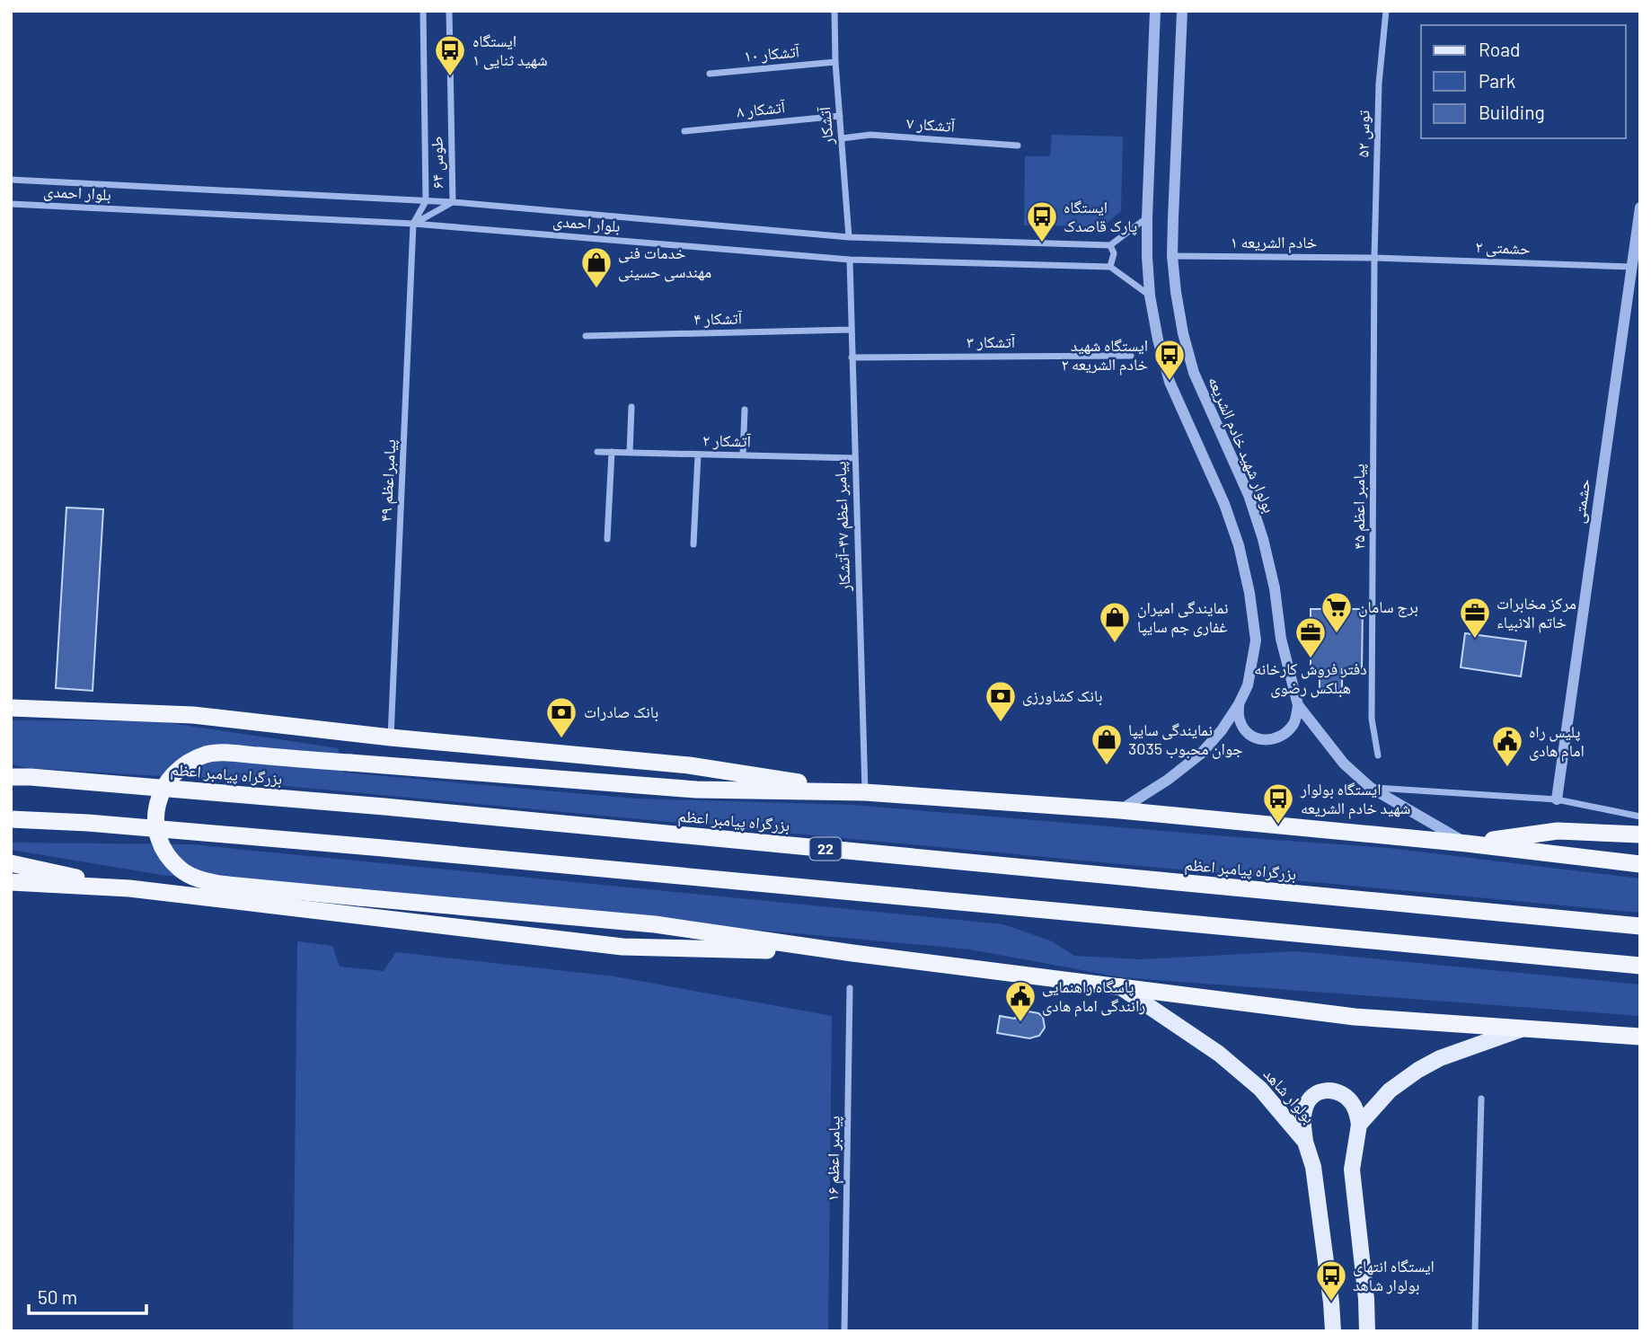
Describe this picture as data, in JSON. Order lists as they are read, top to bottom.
{
  "streets": {
    "highway": ["بزرگراه پیامبر اعظم", "22"],
    "main road": ["بولوار شاهد"],
    "street": [
      "آتشکار ۱۰",
      "آتشکار ۸",
      "آتشکار ۷",
      "آتشکار",
      "توس ۵۲",
      "طوس ۶۴",
      "بلوار احمدی",
      "خادم الشریعه ۱",
      "حشمتی ۲",
      "آتشکار ۴",
      "آتشکار ۳",
      "آتشکار ۲",
      "بولوار شهید خادم الشریعه",
      "پیامبراعظم ۴۹",
      "حشمتی",
      "پیامبر اعظم ۴۵",
      "پیامبر اعظم ۴۷-آتشکار",
      "پیامبر اعظم ۱۶"
    ]
  },
  "crossings": [
    ["آتشکار ۱۰", "آتشکار"],
    ["آتشکار ۸", "آتشکار"],
    ["آتشکار ۷", "آتشکار"],
    ["آتشکار", "بلوار احمدی"],
    ["توس ۵۲", "خادم الشریعه ۱"],
    ["توس ۵۲", "حشمتی ۲"],
    ["توس ۵۲", "پیامبر اعظم ۴۵"],
    ["طوس ۶۴", "بلوار احمدی"],
    ["طوس ۶۴", "پیامبراعظم ۴۹"],
    ["بلوار احمدی", "پیامبراعظم ۴۹"],
    ["بلوار احمدی", "پیامبر اعظم ۴۷-آتشکار"],
    ["خادم الشریعه ۱", "حشمتی ۲"],
    ["خادم الشریعه ۱", "بولوار شهید خادم الشریعه"],
    ["خادم الشریعه ۱", "پیامبر اعظم ۴۵"],
    ["حشمتی ۲", "حشمتی"],
    ["حشمتی ۲", "پیامبر اعظم ۴۵"],
    ["آتشکار ۴", "پیامبر اعظم ۴۷-آتشکار"],
    ["آتشکار ۳", "پیامبر اعظم ۴۷-آتشکار"],
    ["آتشکار ۲", "پیامبر اعظم ۴۷-آتشکار"]
  ],
  "places": {
    "bus stop": [
      "ایستگاه شهید ثنایی ۱",
      "ایستگاه پارک قاصدک",
      "ایستگاه شهید خادم الشریعه ۲",
      "ایستگاه بولوار شهید خادم الشریعه",
      "ایستگاه انتهای بولوار شاهد"
    ],
    "shop": ["خدمات فنی مهندسی حسینی", "نمایندگی امیران غفاری جم سایپا", "نمایندگی سایپا جوان محبوب 3035"],
    "supermarket": ["برج سامان"],
    "office": ["مرکز مخابرات خاتم الانبیاء", "دفتر فروش کارخانه هبلکس رضوی"],
    "bank": ["بانک کشاورزی", "بانک صادرات"],
    "public building": ["پلیس راه امام هادی", "پاسگاه راهنمایی رانندگی امام هادی"]
  },
  "legend": ["Road", "Park", "Building"],
  "scale_bar": "50 m"
}
